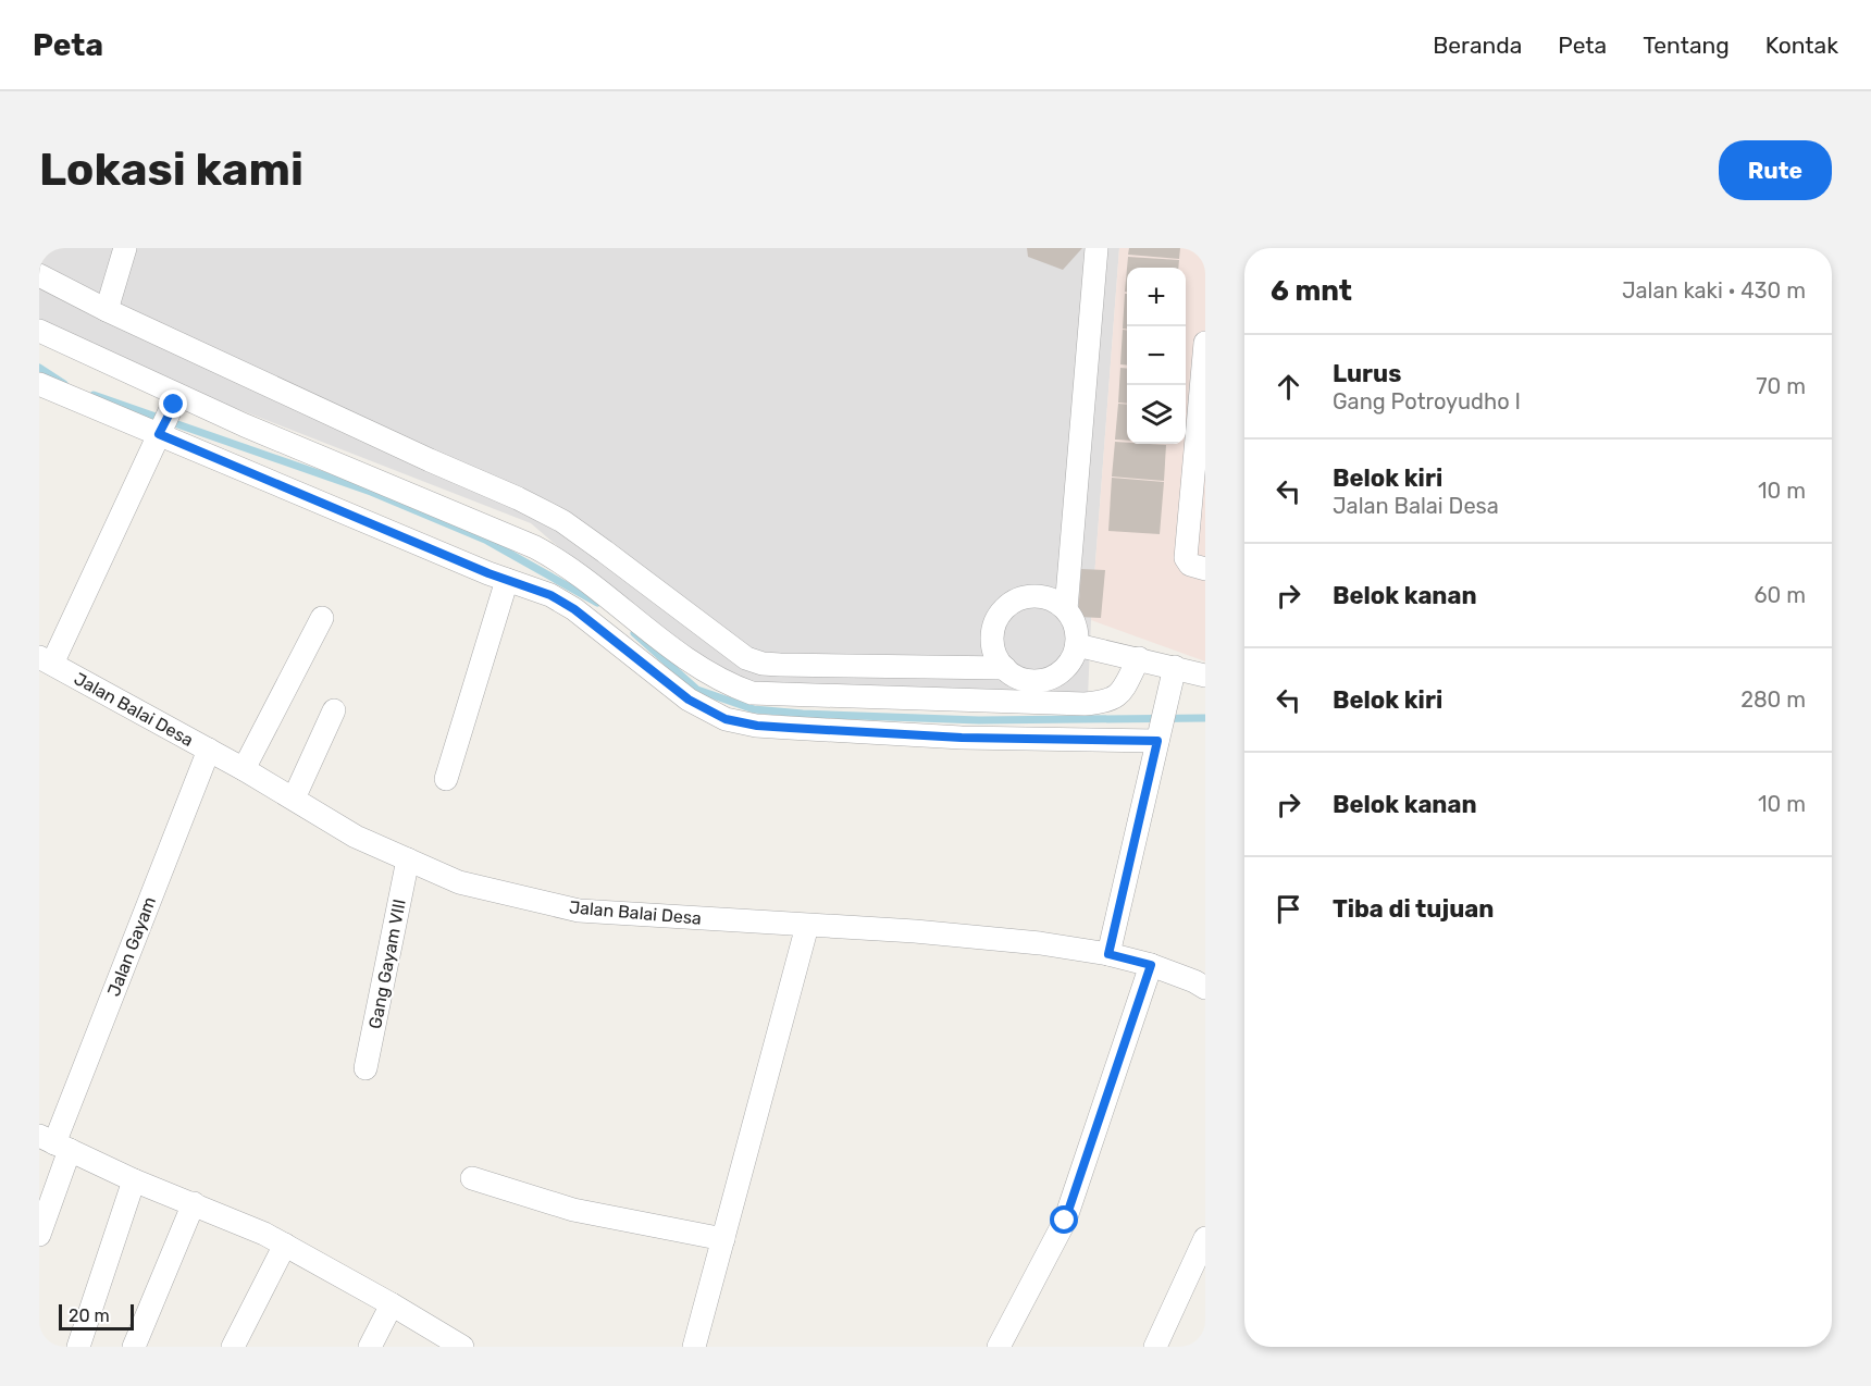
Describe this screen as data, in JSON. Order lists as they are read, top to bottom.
{
  "streets": {
    "street": ["Jalan Balai Desa", "Jalan Gayam", "Gang Gayam VIII"]
  },
  "crossings": [
    ["Jalan Balai Desa", "Jalan Gayam"],
    ["Jalan Balai Desa", "Gang Gayam VIII"]
  ],
  "scale_bar": "20 m",
  "page": {
    "header": "Peta",
    "nav": [
      "Beranda",
      "Peta",
      "Tentang",
      "Kontak"
    ],
    "buttons": "Rute",
    "title": "Lokasi kami",
    "heading": ["6 mnt", "Jalan kaki · 430 m"],
    "map_buttons": ["+", "−"],
    "list": [
      ["Lurus", "Gang Potroyudho I", "70 m"],
      ["Belok kiri", "Jalan Balai Desa", "10 m"],
      ["Belok kanan", "60 m"],
      ["Belok kiri", "280 m"],
      ["Belok kanan", "10 m"],
      "Tiba di tujuan"
    ],
    "scale": "20 m"
  }
}
